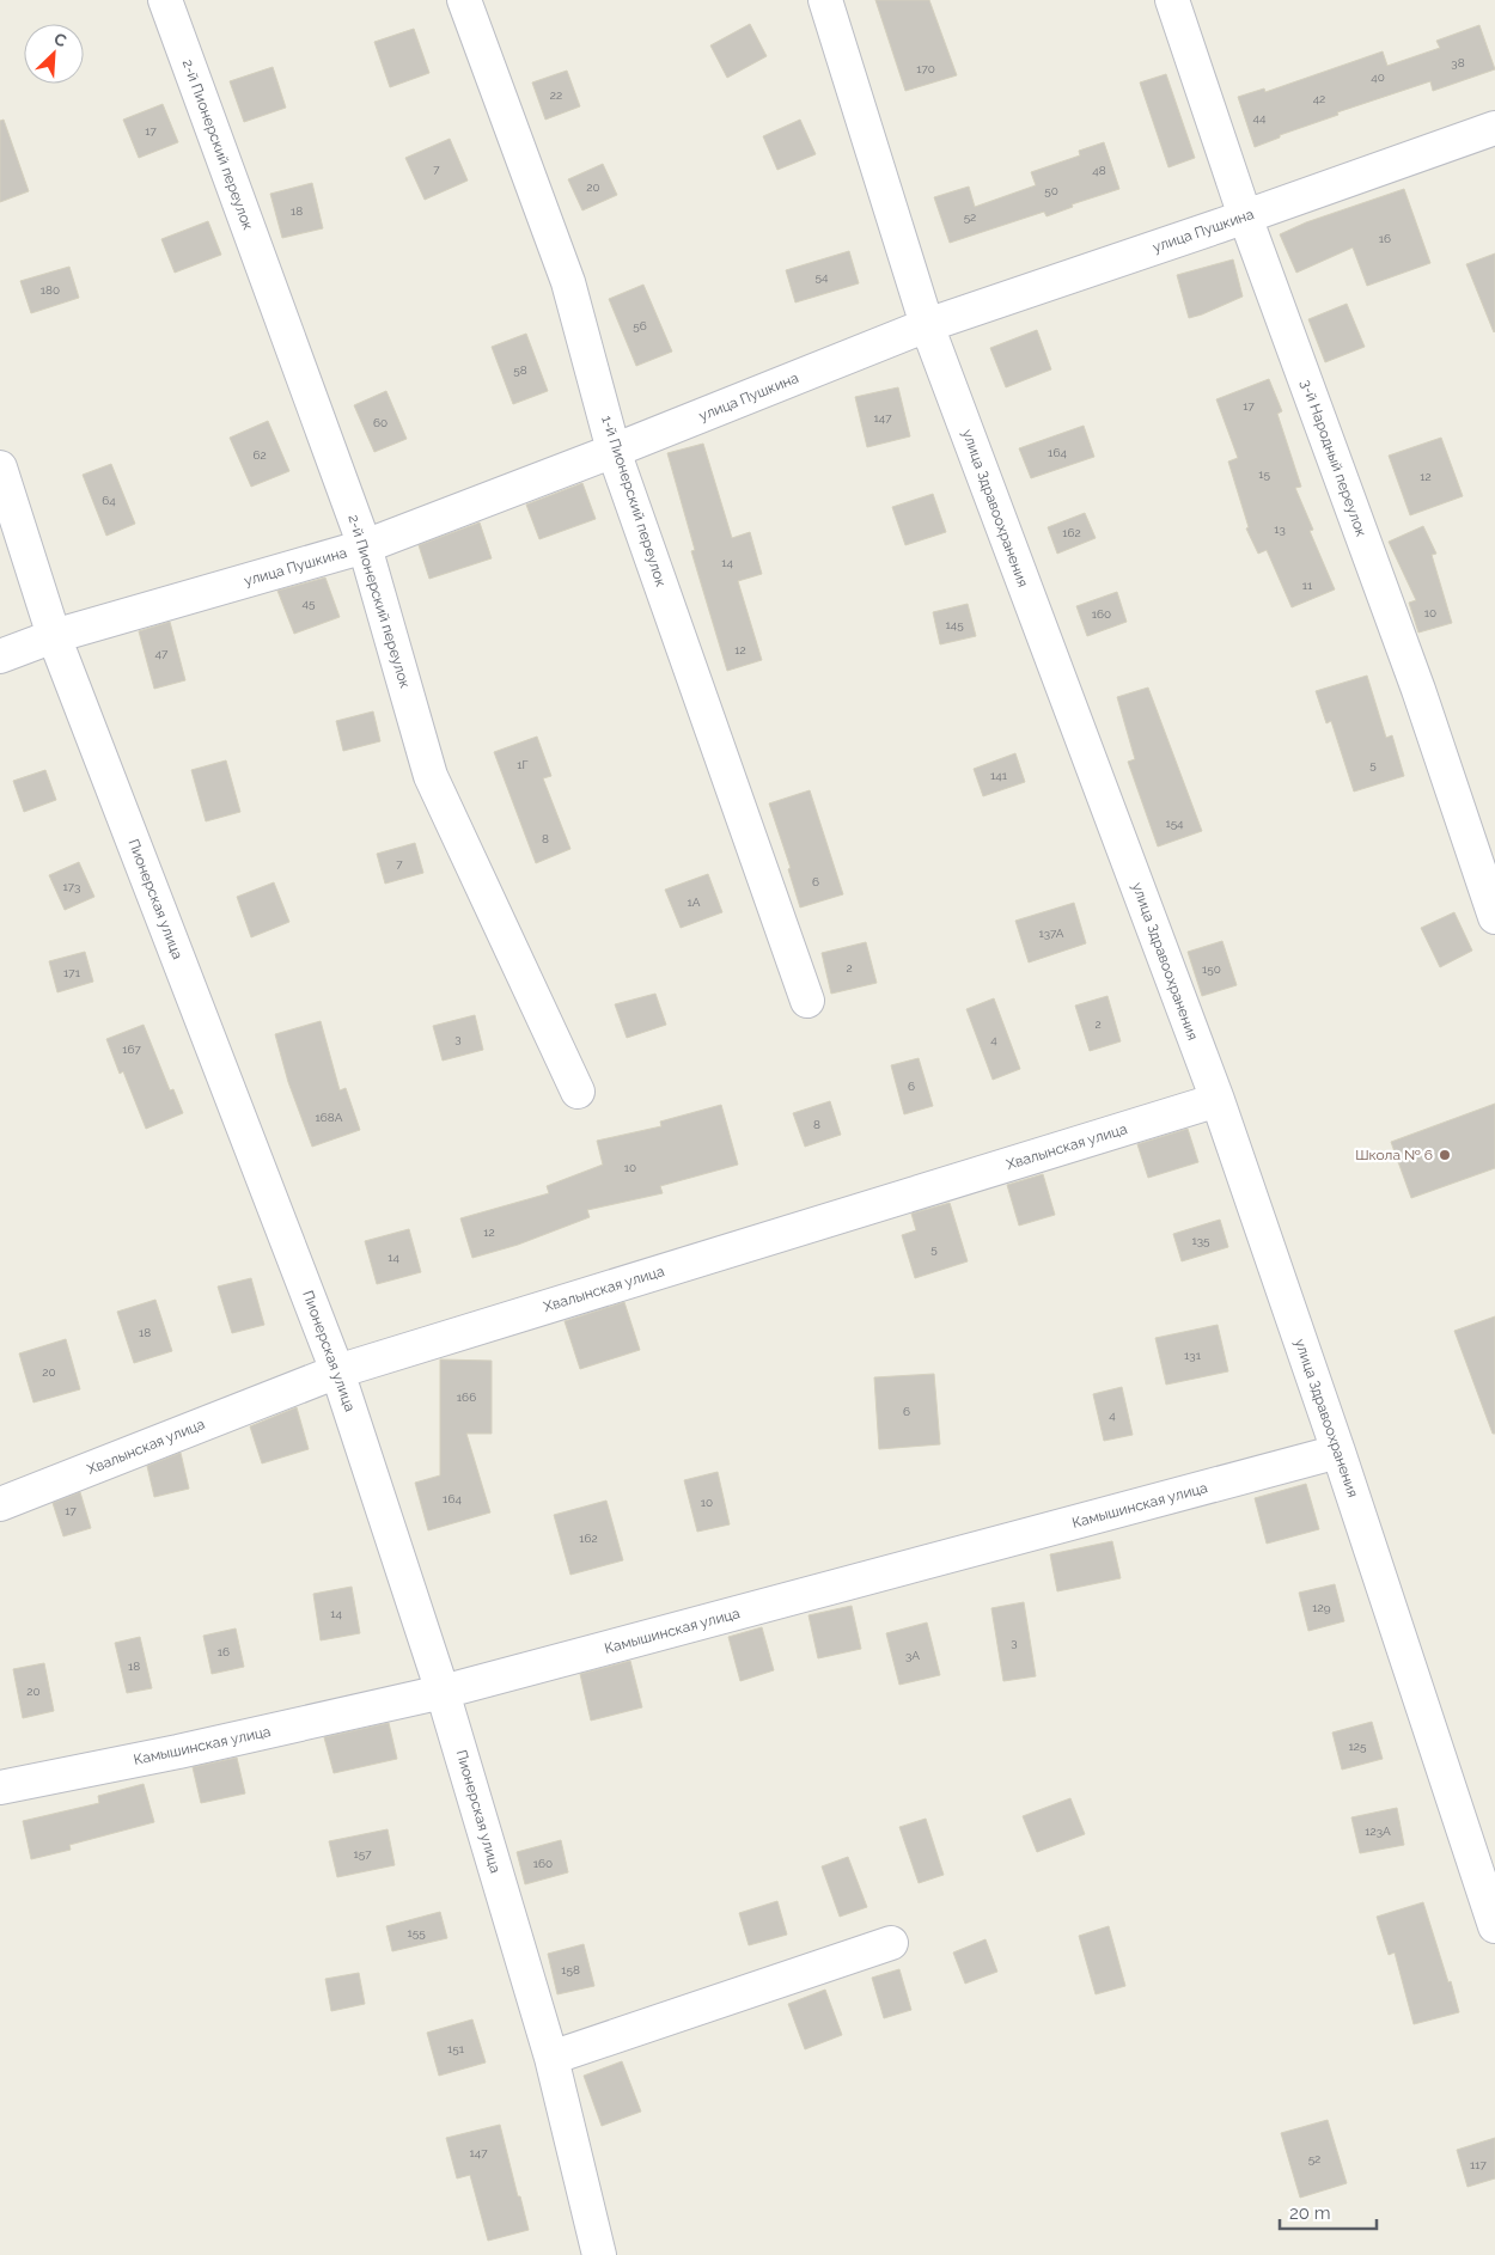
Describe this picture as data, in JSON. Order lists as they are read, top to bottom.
{
  "streets": {
    "street": [
      "2-й Пионерский переулок",
      "улица Пушкина",
      "3-й Народный переулок",
      "1-й Пионерский переулок",
      "улица Здравоохранения",
      "Пионерская улица",
      "Хвалынская улица",
      "Камышинская улица"
    ]
  },
  "crossings": [
    ["2-й Пионерский переулок", "улица Пушкина"],
    ["улица Пушкина", "3-й Народный переулок"],
    ["улица Пушкина", "1-й Пионерский переулок"],
    ["улица Пушкина", "улица Здравоохранения"],
    ["улица Пушкина", "Пионерская улица"],
    ["улица Здравоохранения", "Хвалынская улица"],
    ["улица Здравоохранения", "Камышинская улица"],
    ["Пионерская улица", "Хвалынская улица"],
    ["Пионерская улица", "Камышинская улица"]
  ],
  "places": ["Школа № 6"],
  "house_numbers": [
    "38",
    "170",
    "40",
    "22",
    "42",
    "44",
    "17",
    "7",
    "48",
    "20",
    "50",
    "18",
    "52",
    "16",
    "54",
    "180",
    "56",
    "58",
    "17",
    "147",
    "60",
    "164",
    "62",
    "15",
    "12",
    "64",
    "13",
    "162",
    "14",
    "11",
    "45",
    "10",
    "160",
    "145",
    "12",
    "47",
    "1Г",
    "5",
    "141",
    "154",
    "8",
    "7",
    "6",
    "173",
    "1А",
    "137А",
    "2",
    "150",
    "171",
    "2",
    "3",
    "4",
    "167",
    "6",
    "168А",
    "8",
    "10",
    "12",
    "135",
    "5",
    "14",
    "18",
    "131",
    "20",
    "166",
    "6",
    "4",
    "164",
    "10",
    "17",
    "162",
    "129",
    "14",
    "3",
    "16",
    "3А",
    "18",
    "20",
    "125",
    "123А",
    "157",
    "160",
    "155",
    "158",
    "151",
    "147",
    "52",
    "117"
  ],
  "scale_bar": "20 m",
  "north": "top right"
}
